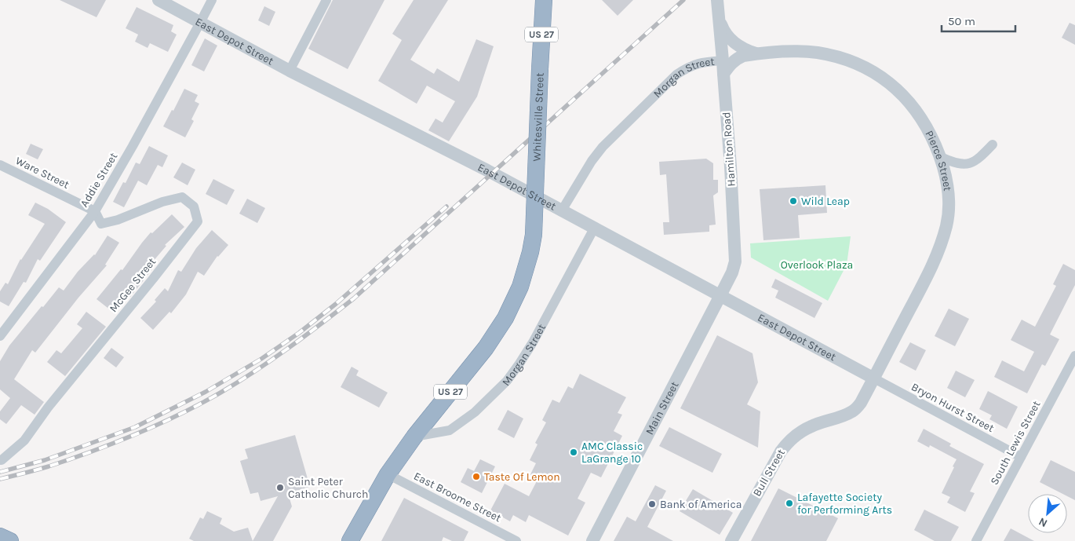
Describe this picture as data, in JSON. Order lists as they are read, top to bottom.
{
  "streets": {
    "highway": ["US 27", "Whitesville Street"],
    "street": [
      "East Depot Street",
      "Morgan Street",
      "Hamilton Road",
      "Pierce Street",
      "Ware Street",
      "Addie Street",
      "McGee Street",
      "Bryon Hurst Street",
      "Main Street",
      "South Lewis Street",
      "Bull Street",
      "East Broome Street"
    ]
  },
  "crossings": [
    ["US 27", "Morgan Street"],
    ["US 27", "Whitesville Street"],
    ["US 27", "East Broome Street"],
    ["East Depot Street", "Morgan Street"],
    ["East Depot Street", "Hamilton Road"],
    ["East Depot Street", "Pierce Street"],
    ["East Depot Street", "Addie Street"],
    ["East Depot Street", "Bryon Hurst Street"],
    ["East Depot Street", "Main Street"],
    ["East Depot Street", "Bull Street"],
    ["Morgan Street", "Whitesville Street"],
    ["Morgan Street", "Hamilton Road"],
    ["Hamilton Road", "Pierce Street"],
    ["Hamilton Road", "Main Street"],
    ["Pierce Street", "Bryon Hurst Street"],
    ["Pierce Street", "Bull Street"],
    ["Ware Street", "Addie Street"],
    ["Ware Street", "McGee Street"],
    ["Addie Street", "McGee Street"],
    ["Bryon Hurst Street", "South Lewis Street"],
    ["Bryon Hurst Street", "Bull Street"]
  ],
  "parks": ["Overlook Plaza"],
  "places": [
    "Wild Leap",
    "AMC Classic LaGrange 10",
    "Taste Of Lemon",
    "Saint Peter Catholic Church",
    "Lafayette Society for Performing Arts",
    "Bank of America"
  ],
  "scale_bar": "50 m",
  "north": "bottom left"
}
